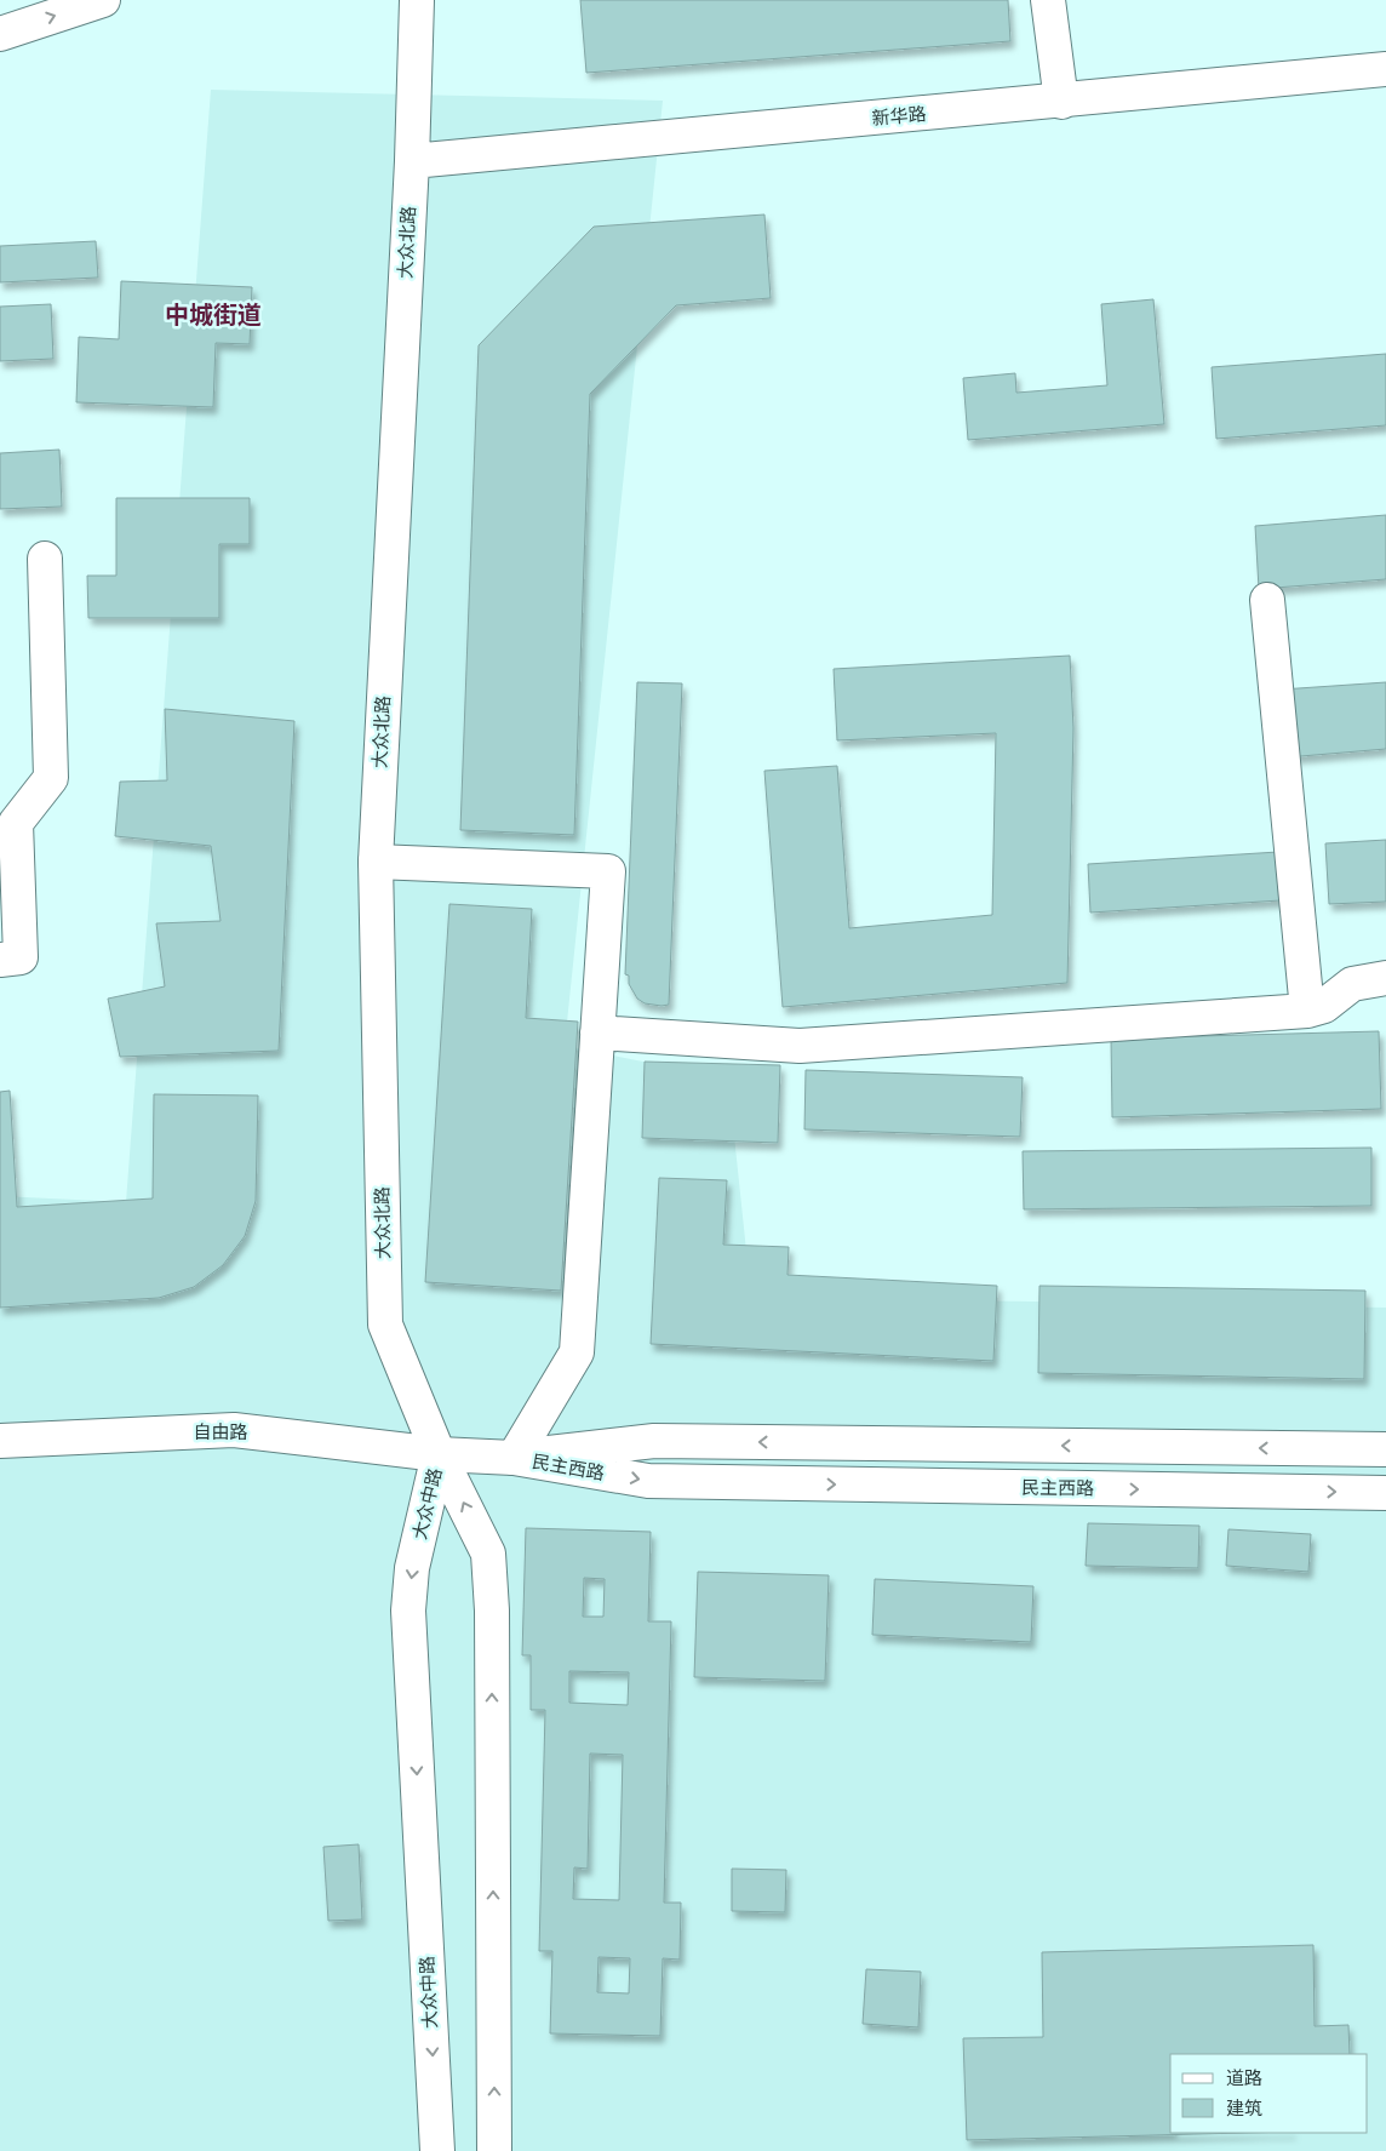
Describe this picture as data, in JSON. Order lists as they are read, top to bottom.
{
  "streets": {
    "main road": [
      "新华路",
      "大众北路",
      "自由路",
      "民主西路",
      "大众中路"
    ]
  },
  "crossings": [
    ["新华路", "大众北路"],
    ["大众北路", "自由路"],
    ["大众北路", "大众中路"],
    ["自由路", "民主西路"],
    ["自由路", "大众中路"]
  ],
  "districts": ["中城街道"],
  "legend": ["道路", "建筑"]
}
